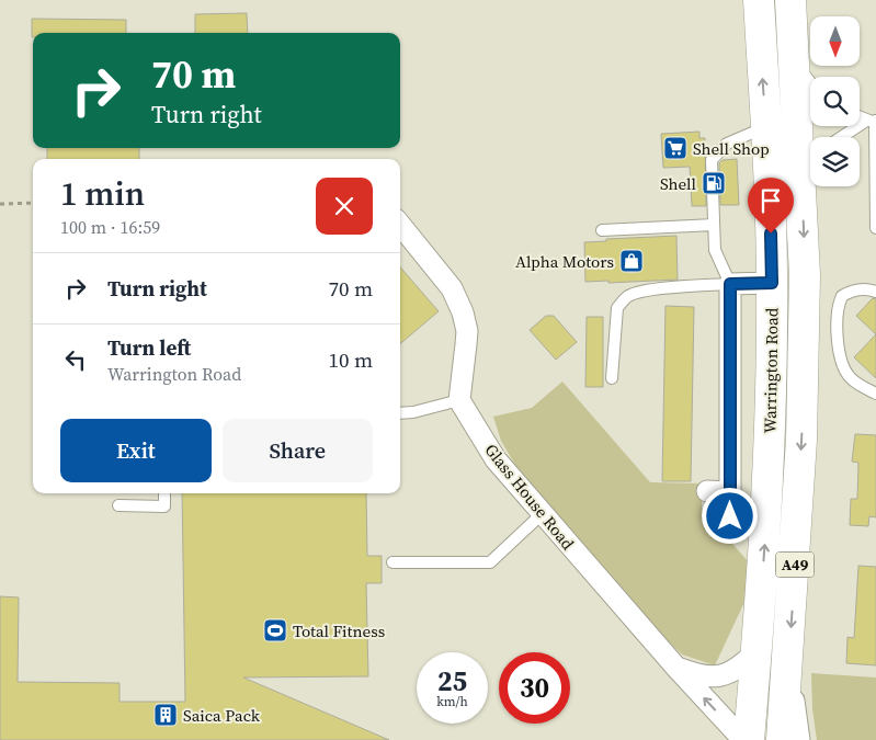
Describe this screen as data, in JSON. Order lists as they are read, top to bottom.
{
  "streets": {
    "highway": ["Warrington Road", "A49"],
    "street": ["Glass House Road"]
  },
  "places": {
    "supermarket": ["Shell Shop"],
    "fuel station": ["Shell"],
    "shop": ["Alpha Motors"],
    "sports": ["Total Fitness"],
    "building": ["Saica Pack"]
  },
  "north": "bottom",
  "page": {
    "turn": ["70 m", "Turn right"],
    "heading": ["1 min", "100 m · 16:59"],
    "list": [
      {
        "name": "Turn right",
        "value": "70 m"
      },
      {
        "name": "Turn left",
        "note": "Warrington Road",
        "value": "10 m"
      }
    ],
    "buttons": ["Exit", "Share"],
    "speed": "25 km/h",
    "limit": "30"
  }
}
